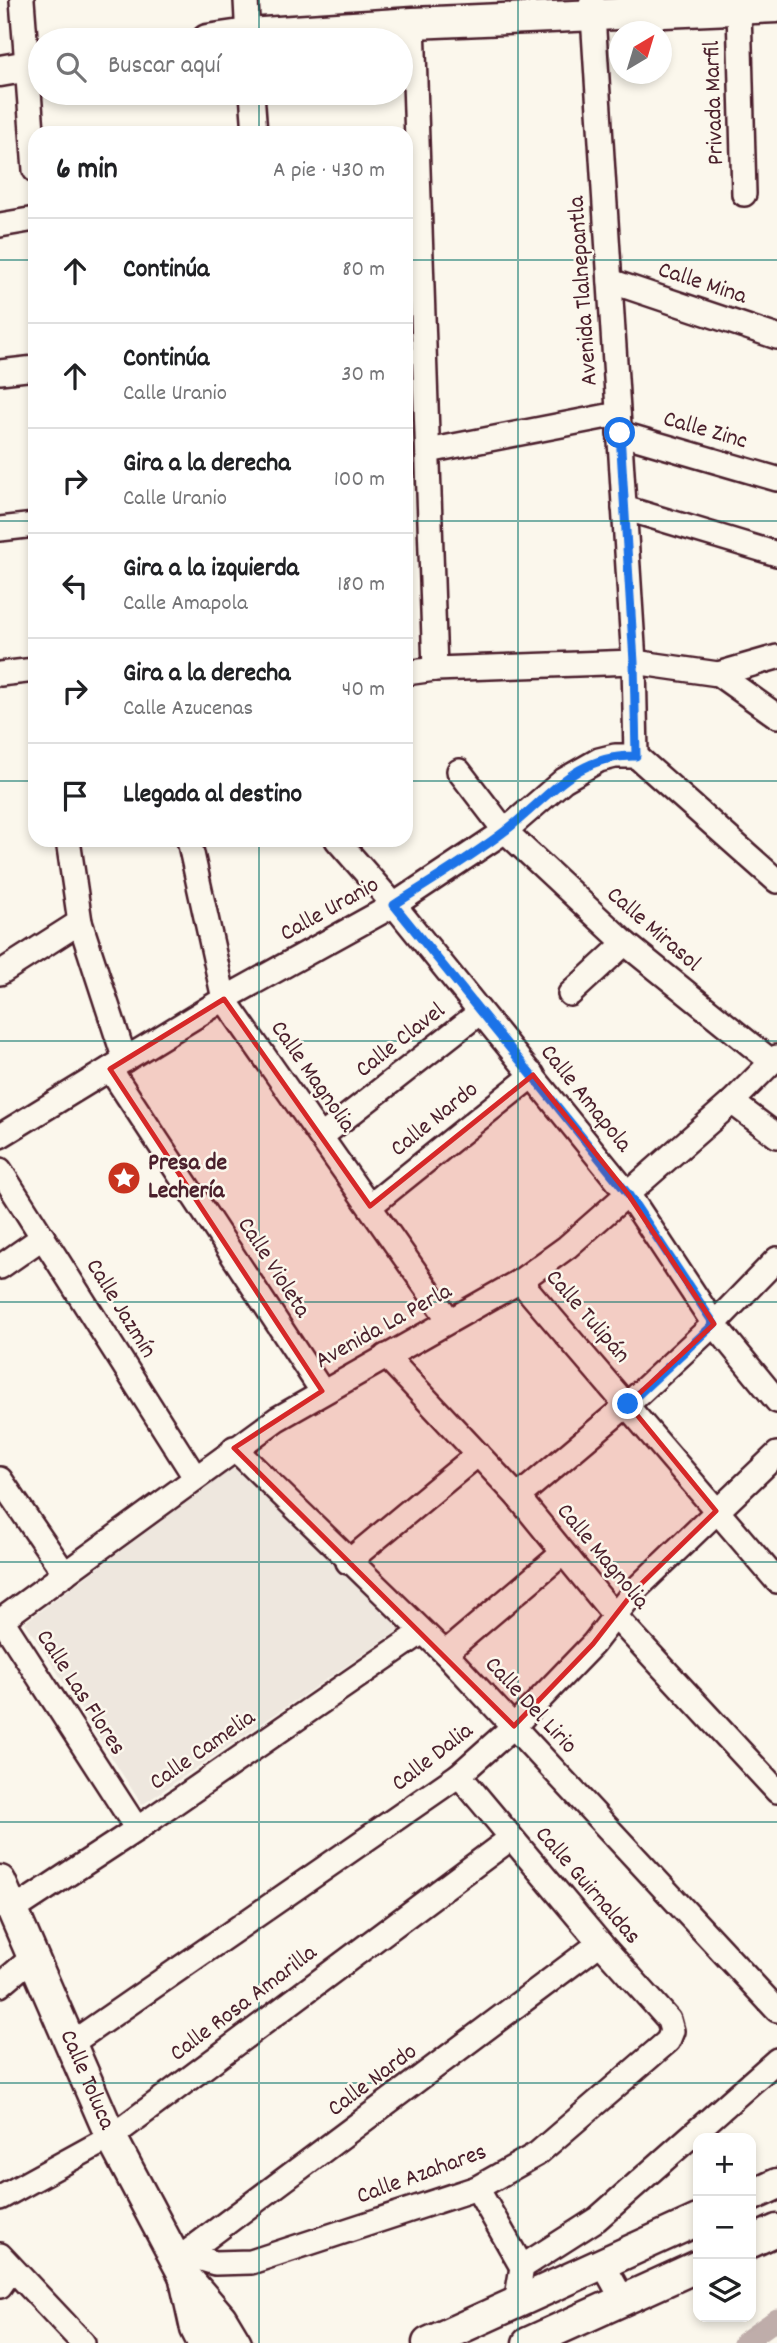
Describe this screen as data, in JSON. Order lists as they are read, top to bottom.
{
  "streets": {
    "main road": ["Calle Toluca"],
    "street": [
      "Privada Marfil",
      "Calle Mina",
      "Avenida Tlalnepantla",
      "Calle Zinc",
      "Calle Uranio",
      "Calle Mirasol",
      "Calle Clavel",
      "Calle Magnolia",
      "Calle Amapola",
      "Calle Nardo",
      "Calle Violeta",
      "Calle Jazmín",
      "Calle Tulipán",
      "Avenida La Perla",
      "Calle Las Flores",
      "Calle Del Lirio",
      "Calle Camelia",
      "Calle Dalia",
      "Calle Guirnaldas",
      "Calle Rosa Amarilla",
      "Calle Azahares"
    ]
  },
  "crossings": [
    ["Calle Mina", "Avenida Tlalnepantla"],
    ["Avenida Tlalnepantla", "Calle Zinc"],
    ["Calle Uranio", "Calle Mirasol"],
    ["Calle Uranio", "Calle Magnolia"],
    ["Calle Uranio", "Calle Amapola"],
    ["Calle Uranio", "Calle Violeta"],
    ["Calle Mirasol", "Avenida La Perla"],
    ["Calle Clavel", "Calle Magnolia"],
    ["Calle Clavel", "Calle Amapola"],
    ["Calle Magnolia", "Calle Nardo"],
    ["Calle Magnolia", "Avenida La Perla"],
    ["Calle Magnolia", "Calle Dalia"],
    ["Calle Amapola", "Calle Nardo"],
    ["Calle Amapola", "Avenida La Perla"],
    ["Calle Nardo", "Calle Guirnaldas"],
    ["Calle Nardo", "Calle Toluca"],
    ["Calle Nardo", "Calle Azahares"],
    ["Calle Violeta", "Avenida La Perla"],
    ["Calle Jazmín", "Avenida La Perla"],
    ["Calle Tulipán", "Avenida La Perla"],
    ["Calle Tulipán", "Calle Dalia"],
    ["Avenida La Perla", "Calle Las Flores"],
    ["Avenida La Perla", "Calle Del Lirio"],
    ["Calle Las Flores", "Calle Camelia"],
    ["Calle Del Lirio", "Calle Camelia"],
    ["Calle Del Lirio", "Calle Dalia"],
    ["Calle Camelia", "Calle Toluca"],
    ["Calle Dalia", "Calle Guirnaldas"],
    ["Calle Dalia", "Calle Toluca"],
    ["Calle Guirnaldas", "Calle Rosa Amarilla"],
    ["Calle Guirnaldas", "Calle Azahares"],
    ["Calle Rosa Amarilla", "Calle Toluca"],
    ["Calle Toluca", "Calle Azahares"]
  ],
  "places": {
    "place": ["Presa de Lechería"]
  },
  "north": "top right",
  "page": {
    "search": "Buscar aquí",
    "heading": ["6 min", "A pie · 430 m"],
    "list": [
      ["Continúa", "80 m"],
      ["Continúa", "Calle Uranio", "30 m"],
      ["Gira a la derecha", "Calle Uranio", "100 m"],
      ["Gira a la izquierda", "Calle Amapola", "180 m"],
      ["Gira a la derecha", "Calle Azucenas", "40 m"],
      "Llegada al destino"
    ],
    "map_buttons": ["+", "−"]
  }
}
